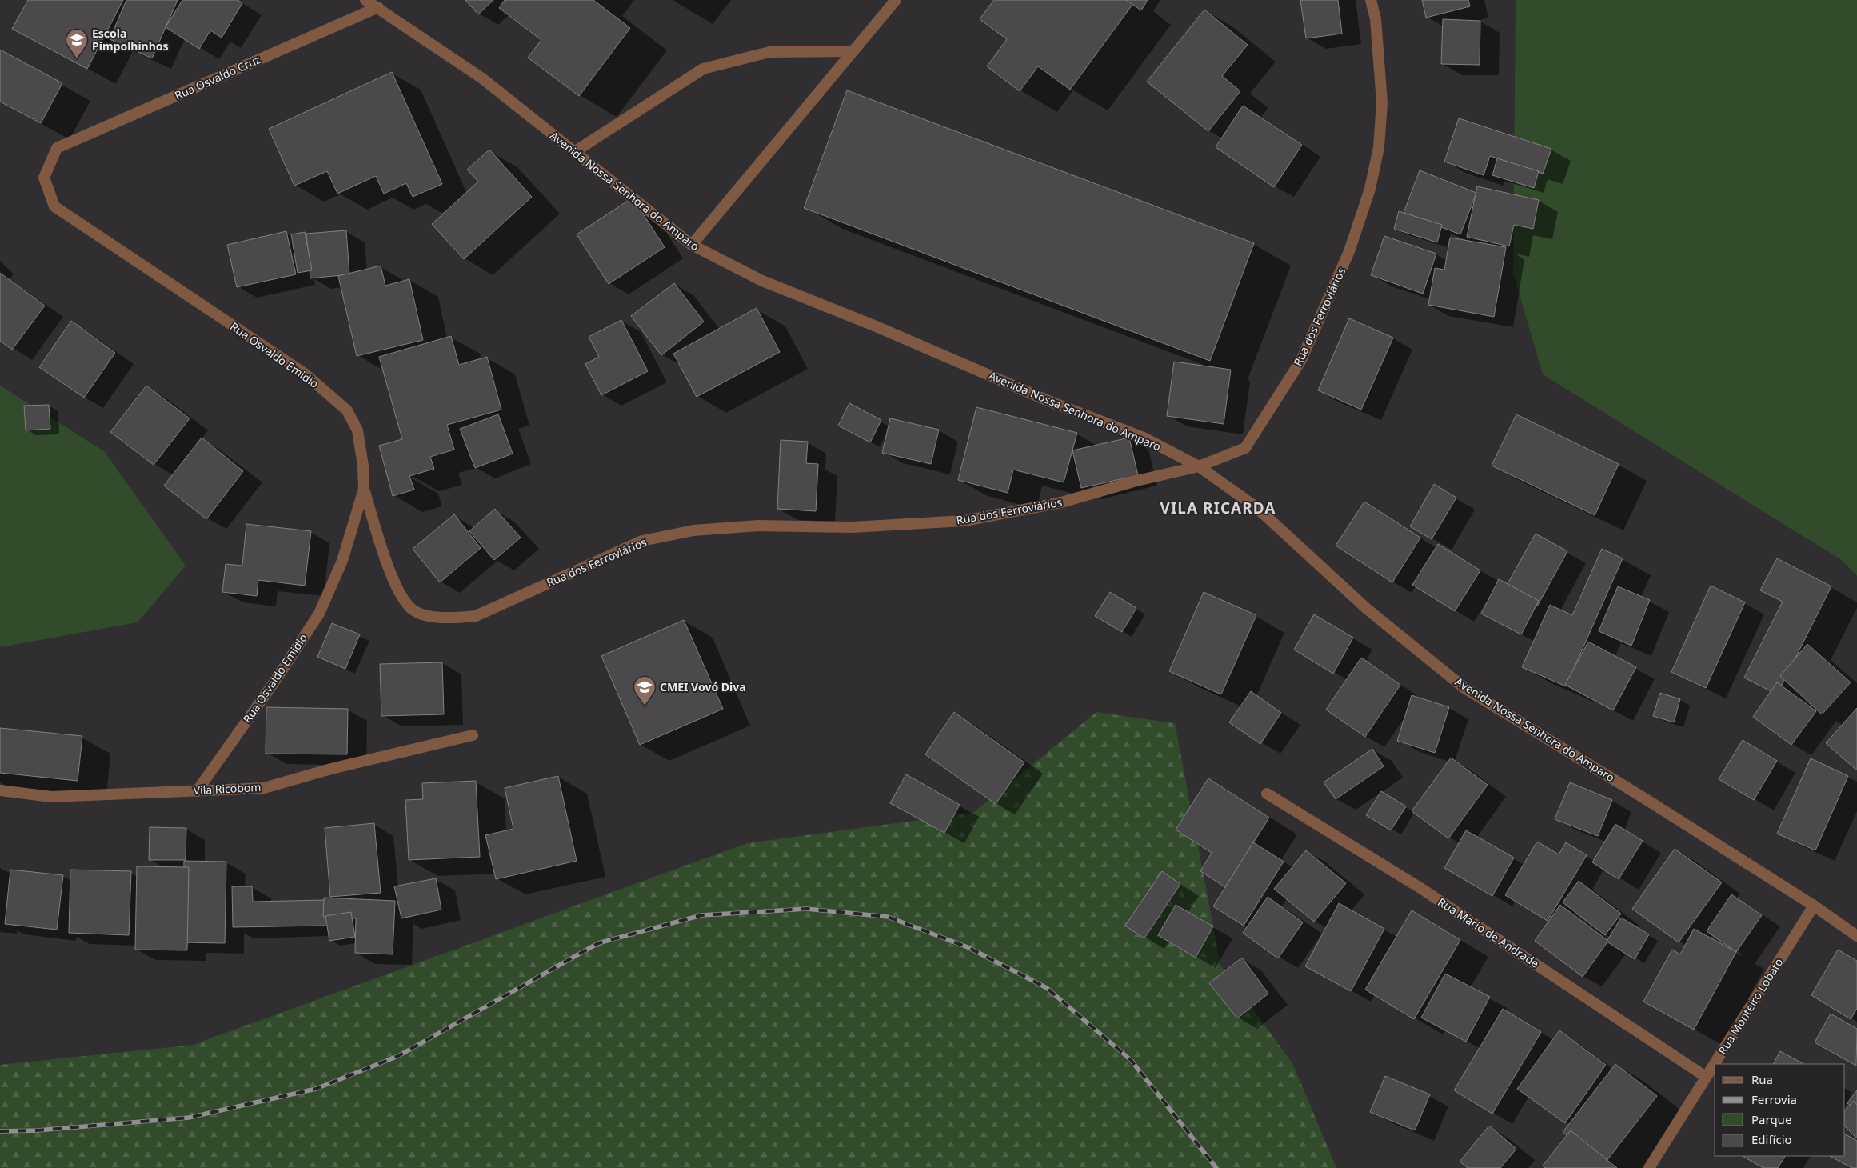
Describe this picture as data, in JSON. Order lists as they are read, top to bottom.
{
  "streets": {
    "street": [
      "Rua Osvaldo Cruz",
      "Avenida Nossa Senhora do Amparo",
      "Rua dos Ferroviários",
      "Rua Osvaldo Emidio",
      "Vila Ricobom",
      "Rua Mário de Andrade",
      "Rua Monteiro Lobato"
    ]
  },
  "crossings": [
    ["Rua Osvaldo Cruz", "Avenida Nossa Senhora do Amparo"],
    ["Rua Osvaldo Cruz", "Rua Osvaldo Emidio"],
    ["Avenida Nossa Senhora do Amparo", "Rua dos Ferroviários"],
    ["Avenida Nossa Senhora do Amparo", "Rua Monteiro Lobato"],
    ["Rua dos Ferroviários", "Rua Osvaldo Emidio"],
    ["Rua Osvaldo Emidio", "Vila Ricobom"],
    ["Rua Mário de Andrade", "Rua Monteiro Lobato"]
  ],
  "districts": ["VILA RICARDA"],
  "places": {
    "school or university": ["Escola Pimpolhinhos", "CMEI Vovó Diva"]
  },
  "legend": [
    "Rua",
    "Ferrovia",
    "Parque",
    "Edifício"
  ]
}
